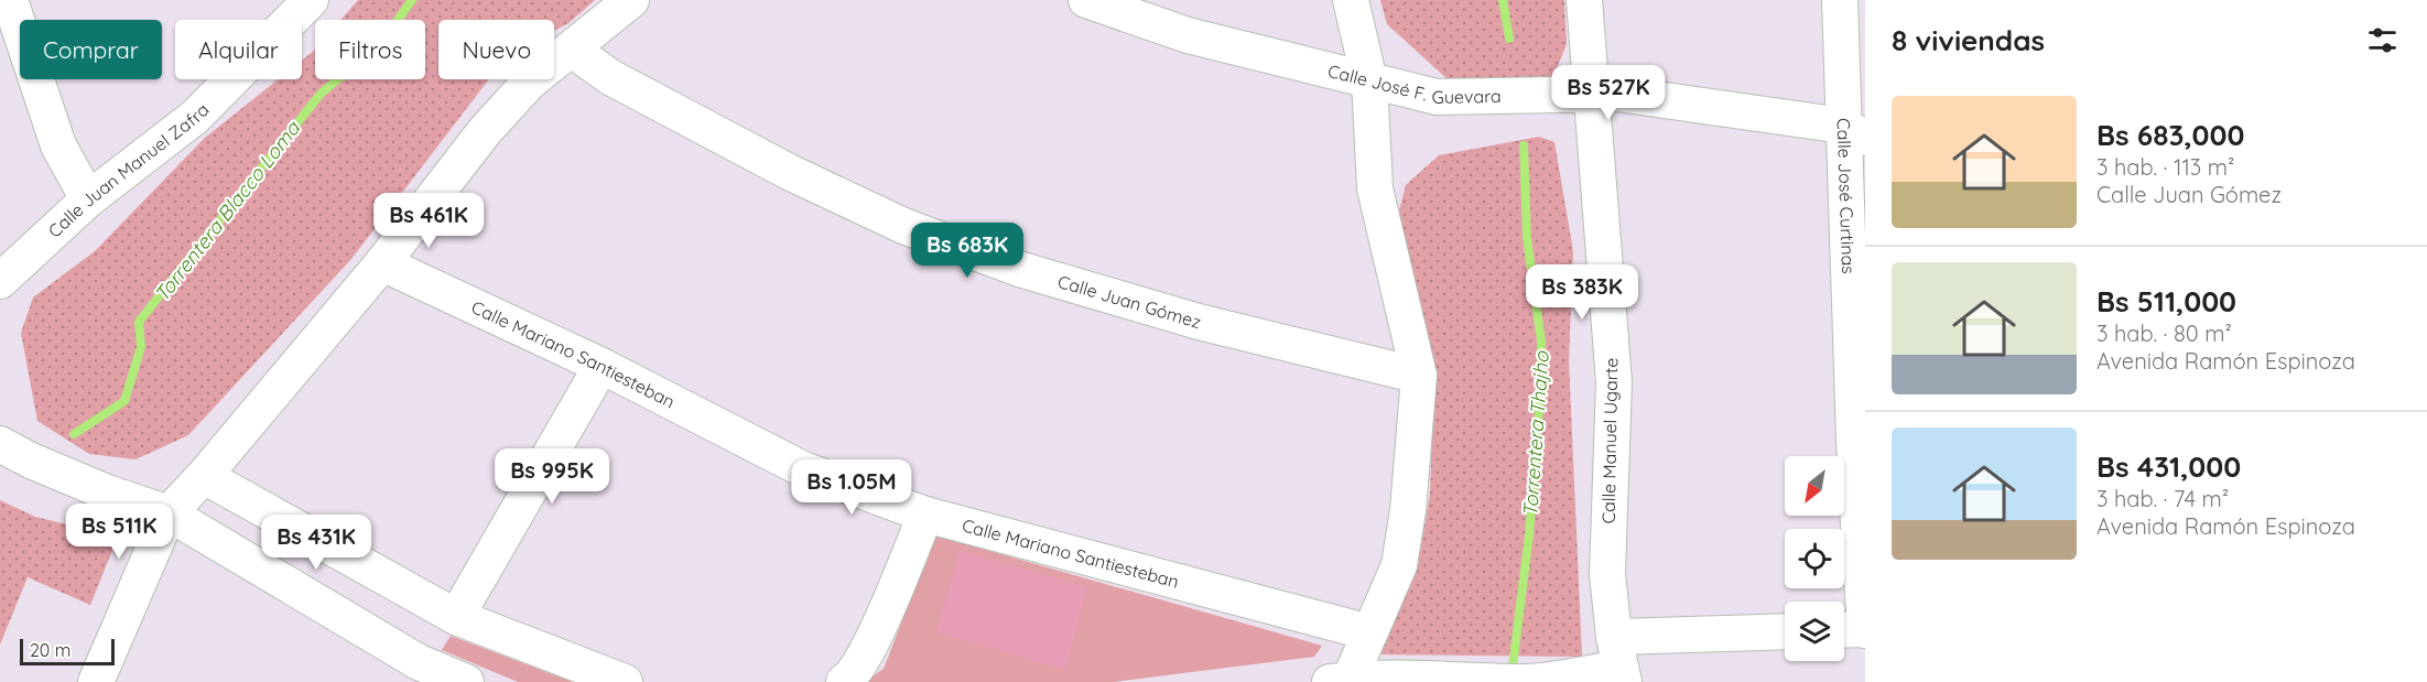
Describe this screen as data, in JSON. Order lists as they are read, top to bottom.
{
  "streets": {
    "street": [
      "Calle José F. Guevara",
      "Calle Juan Manuel Zafra",
      "Calle José Curtinas",
      "Calle Juan Gómez",
      "Calle Mariano Santiesteban",
      "Calle Manuel Ugarte"
    ]
  },
  "crossings": [
    ["Calle José F. Guevara", "Calle José Curtinas"],
    ["Calle José F. Guevara", "Calle Manuel Ugarte"]
  ],
  "water": ["Torrentera Blacco Loma", "Torrentera Thajho"],
  "scale_bar": "20 m",
  "north": "bottom left",
  "page": {
    "heading": "8 viviendas",
    "chip": [
      "Comprar",
      "Alquilar",
      "Filtros",
      "Nuevo"
    ],
    "price": [
      "Bs 527K",
      "Bs 461K",
      "Bs 683K",
      "Bs 383K",
      "Bs 995K",
      "Bs 1.05M",
      "Bs 511K",
      "Bs 431K"
    ],
    "list": [
      {
        "name": "Bs 683,000",
        "note": "3 hab. · 113 m² · Calle Juan Gómez"
      },
      {
        "name": "Bs 511,000",
        "note": "3 hab. · 80 m² · Avenida Ramón Espinoza"
      },
      {
        "name": "Bs 431,000",
        "note": "3 hab. · 74 m² · Avenida Ramón Espinoza"
      }
    ],
    "scale": "20 m"
  }
}
